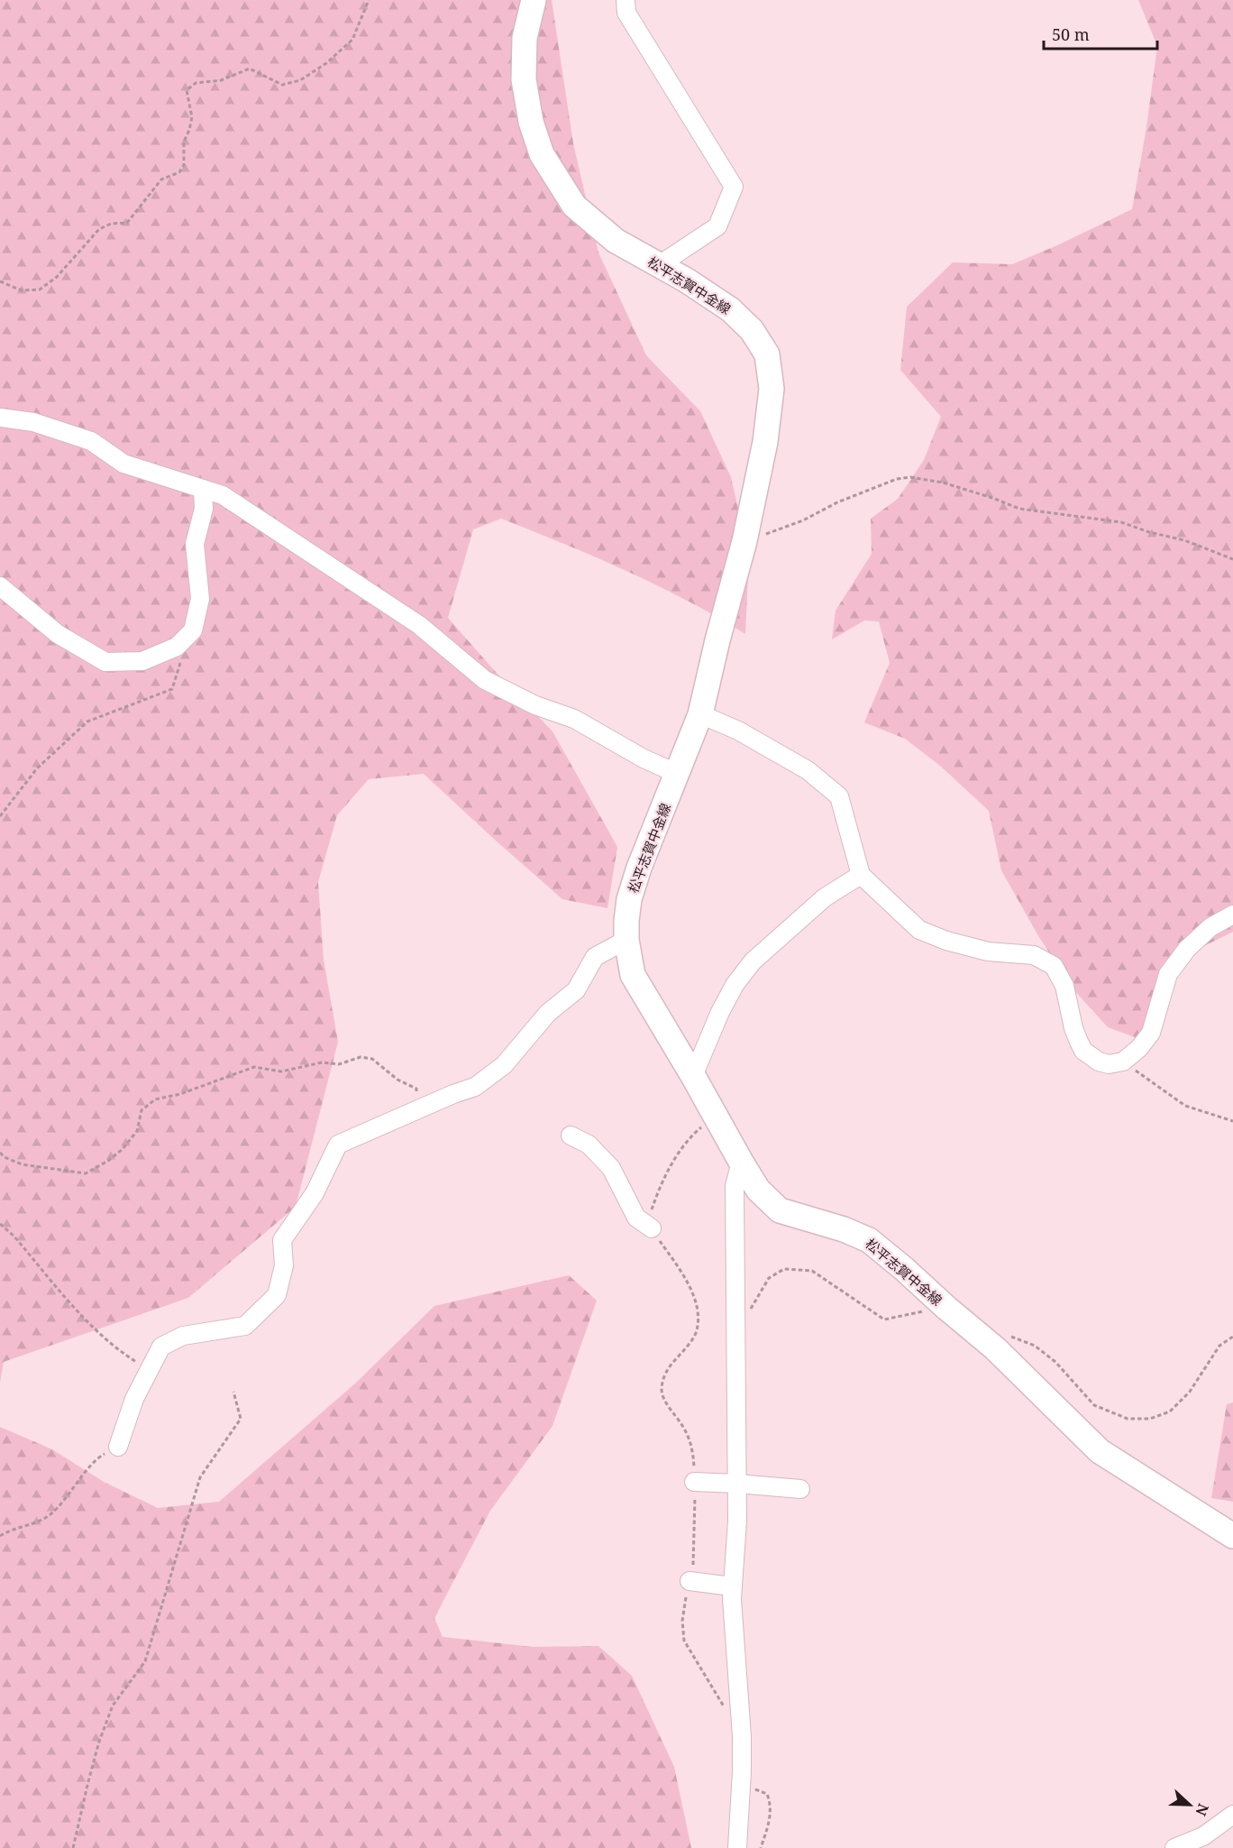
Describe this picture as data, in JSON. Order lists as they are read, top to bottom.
{
  "streets": {
    "main road": ["松平志賀中金線"]
  },
  "scale_bar": "50 m",
  "north": "right"
}
